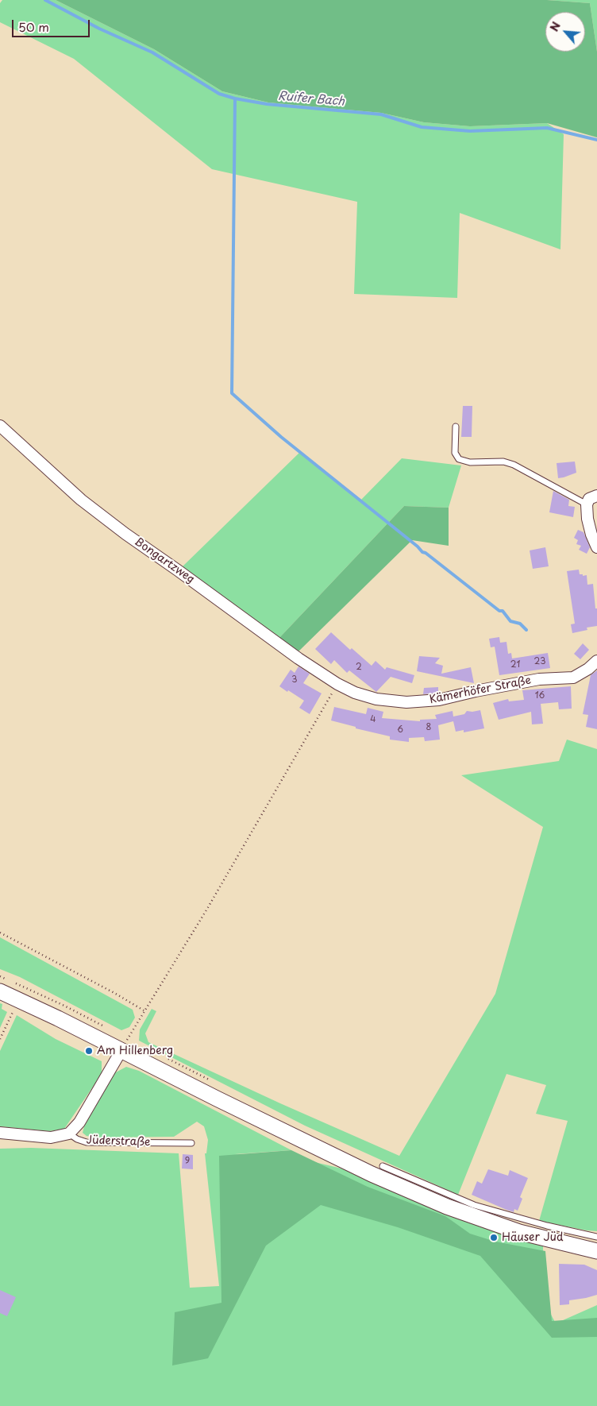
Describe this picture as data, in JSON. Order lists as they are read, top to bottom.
{
  "streets": {
    "street": ["Bongartzweg", "Kämerhöfer Straße"],
    "lane": ["Jüderstraße"]
  },
  "crossings": [
    ["Bongartzweg", "Kämerhöfer Straße"]
  ],
  "water": ["Ruifer Bach"],
  "places": ["Am Hillenberg", "Häuser Jüd"],
  "house_numbers": [
    "23",
    "21",
    "2",
    "3",
    "16",
    "4",
    "8",
    "6",
    "9"
  ],
  "scale_bar": "50 m",
  "north": "top left"
}
